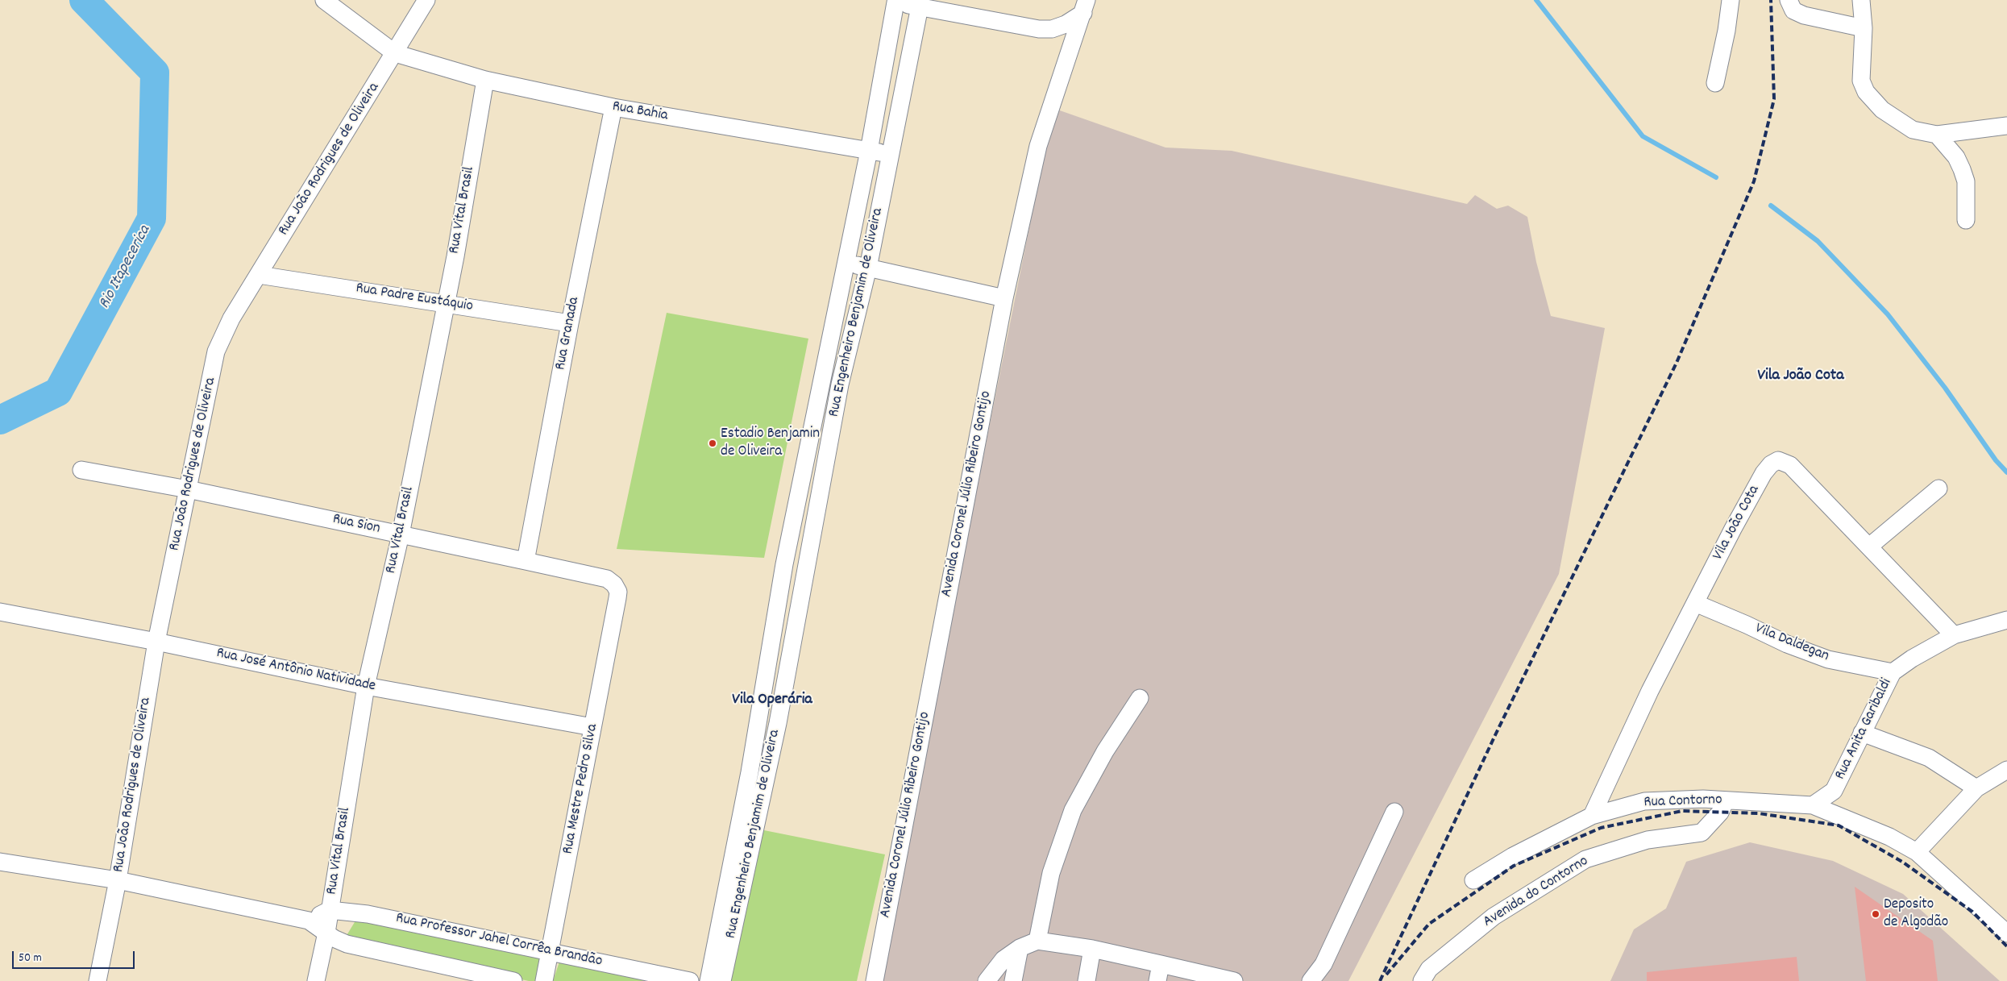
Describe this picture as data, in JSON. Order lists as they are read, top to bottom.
{
  "streets": {
    "street": [
      "Rua Bahia",
      "Rua João Rodrigues de Oliveira",
      "Rua Vital Brasil",
      "Rua Padre Eustáquio",
      "Rua Engenheiro Benjamim de Oliveira",
      "Rua Granada",
      "Avenida Coronel Júlio Ribeiro Gontijo",
      "Vila João Cota",
      "Rua Sion",
      "Vila Daldegan",
      "Rua José Antônio Natividade",
      "Rua Anita Garibaldi",
      "Rua Mestre Pedro Silva",
      "Rua Contorno",
      "Avenida do Contorno",
      "Rua Professor Jahel Corrêa Brandão"
    ]
  },
  "crossings": [
    ["Rua Bahia", "Rua João Rodrigues de Oliveira"],
    ["Rua Bahia", "Rua Vital Brasil"],
    ["Rua Bahia", "Rua Engenheiro Benjamim de Oliveira"],
    ["Rua Bahia", "Rua Granada"],
    ["Rua João Rodrigues de Oliveira", "Rua Padre Eustáquio"],
    ["Rua João Rodrigues de Oliveira", "Rua Sion"],
    ["Rua João Rodrigues de Oliveira", "Rua José Antônio Natividade"],
    ["Rua Vital Brasil", "Rua Padre Eustáquio"],
    ["Rua Vital Brasil", "Rua Sion"],
    ["Rua Vital Brasil", "Rua José Antônio Natividade"],
    ["Rua Vital Brasil", "Rua Professor Jahel Corrêa Brandão"],
    ["Rua Padre Eustáquio", "Rua Granada"],
    ["Rua Granada", "Rua Sion"],
    ["Vila João Cota", "Vila Daldegan"],
    ["Vila João Cota", "Rua Anita Garibaldi"],
    ["Vila João Cota", "Rua Contorno"],
    ["Rua Sion", "Rua Mestre Pedro Silva"],
    ["Vila Daldegan", "Rua Anita Garibaldi"],
    ["Rua José Antônio Natividade", "Rua Mestre Pedro Silva"],
    ["Rua Anita Garibaldi", "Rua Contorno"],
    ["Rua Mestre Pedro Silva", "Rua Professor Jahel Corrêa Brandão"],
    ["Rua Contorno", "Avenida do Contorno"]
  ],
  "districts": ["Vila João Cota", "Vila Operária"],
  "water": ["Rio Itapecerica"],
  "places": ["Estadio Benjamin de Oliveira", "Deposito de Algodão"],
  "scale_bar": "50 m"
}
